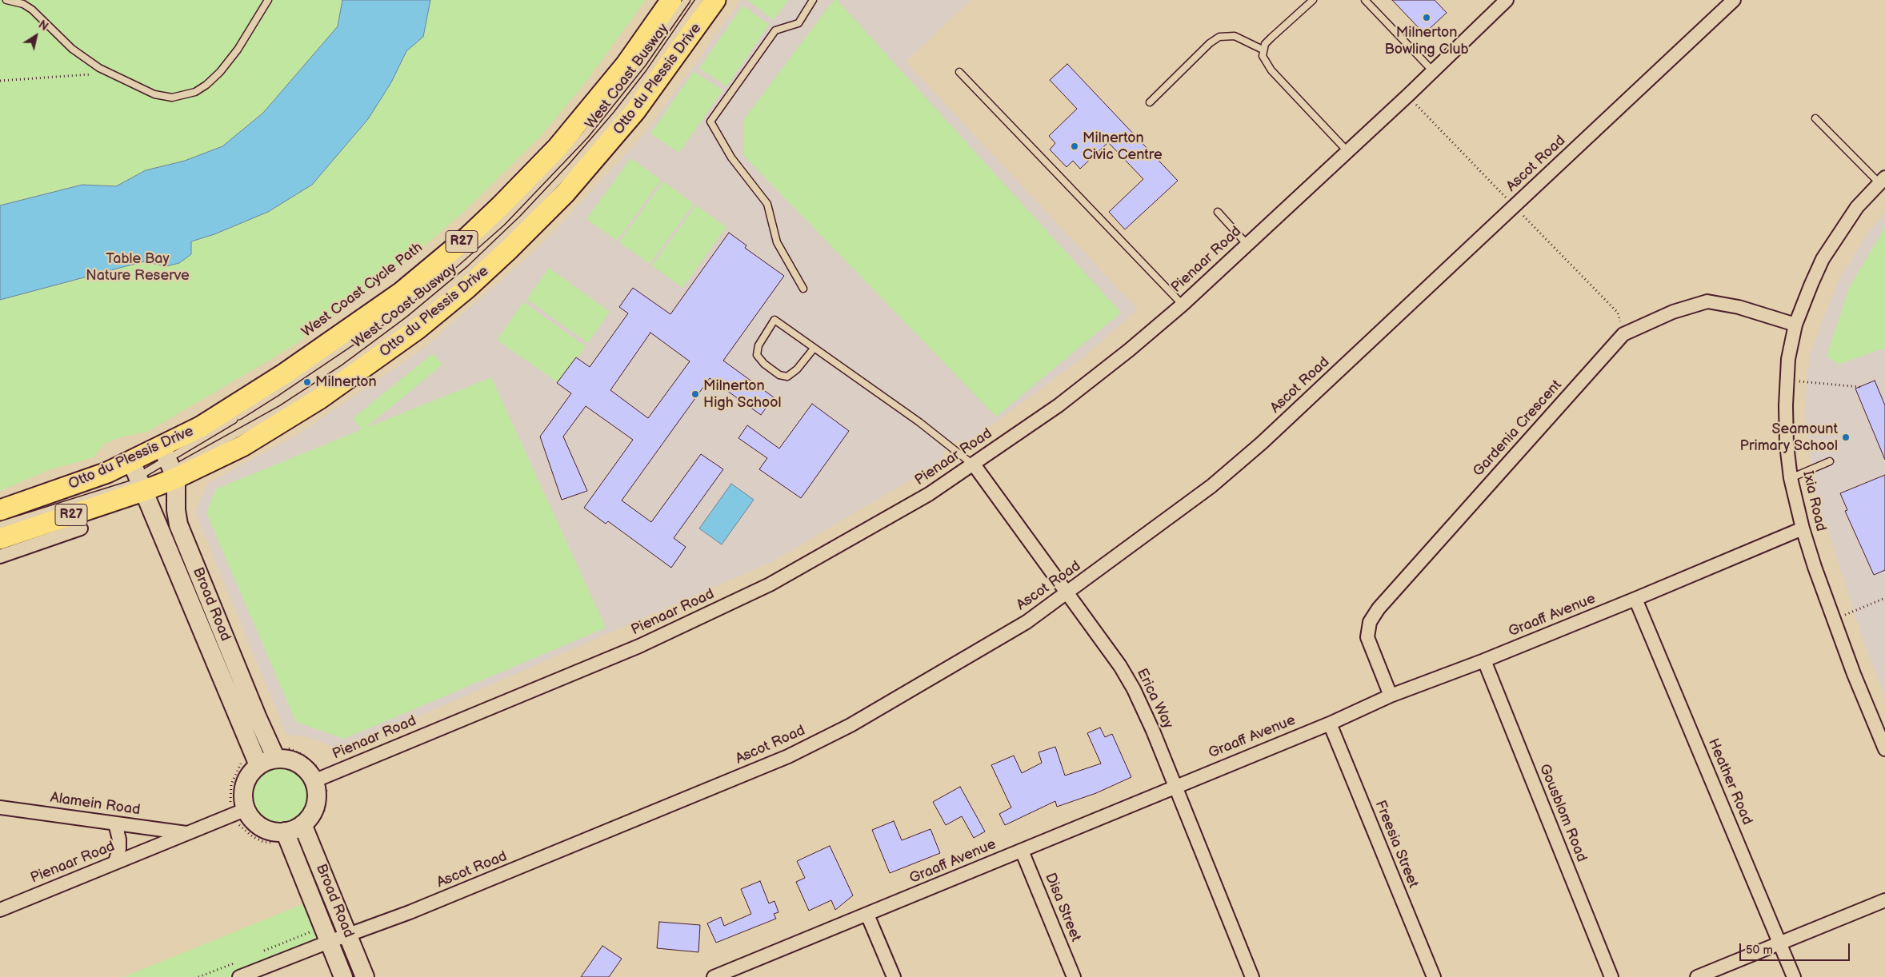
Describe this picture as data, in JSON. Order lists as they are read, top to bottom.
{
  "streets": {
    "main road": ["Otto du Plessis Drive", "R27"],
    "street": [
      "Ascot Road",
      "Pienaar Road",
      "Gardenia Crescent",
      "Ixia Road",
      "Broad Road",
      "Graaff Avenue",
      "Erica Way",
      "Heather Road",
      "Alamein Road",
      "Gousblom Road",
      "Freesia Street",
      "Disa Street"
    ],
    "lane": ["West Coast Busway"]
  },
  "crossings": [
    ["West Coast Busway", "Otto du Plessis Drive"],
    ["West Coast Busway", "Broad Road"],
    ["Otto du Plessis Drive", "Broad Road"],
    ["Ascot Road", "Broad Road"],
    ["Ascot Road", "Erica Way"],
    ["Pienaar Road", "Broad Road"],
    ["Pienaar Road", "Erica Way"],
    ["Pienaar Road", "Alamein Road"],
    ["Gardenia Crescent", "Ixia Road"],
    ["Gardenia Crescent", "Graaff Avenue"],
    ["Ixia Road", "Graaff Avenue"],
    ["Graaff Avenue", "Erica Way"],
    ["Graaff Avenue", "Heather Road"],
    ["Graaff Avenue", "Gousblom Road"],
    ["Graaff Avenue", "Freesia Street"],
    ["Graaff Avenue", "Disa Street"]
  ],
  "parks": ["Table Bay Nature Reserve"],
  "places": [
    "Milnerton Bowling Club",
    "Milnerton Civic Centre",
    "Milnerton",
    "Milnerton High School",
    "Seamount Primary School"
  ],
  "scale_bar": "50 m",
  "north": "top right"
}
